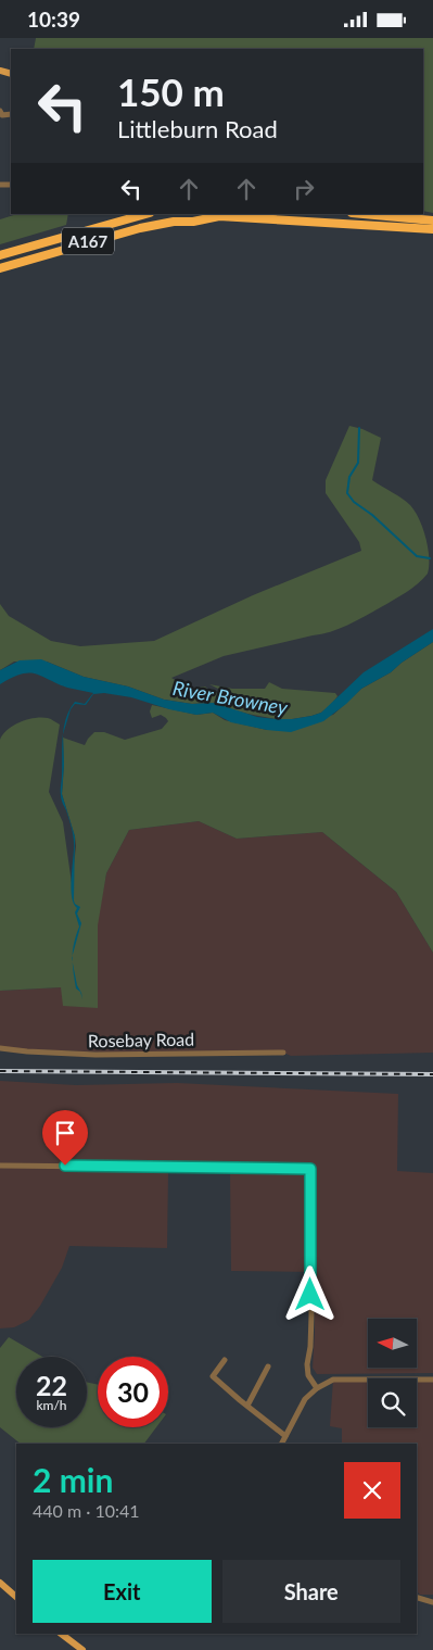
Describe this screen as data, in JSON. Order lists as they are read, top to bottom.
{
  "streets": {
    "highway": ["A167"],
    "street": ["Rosebay Road"]
  },
  "water": ["River Browney"],
  "north": "left",
  "page": {
    "status": "10:39",
    "turn": ["150 m", "Littleburn Road"],
    "speed": "22 km/h",
    "limit": "30",
    "heading": ["2 min", "440 m · 10:41"],
    "buttons": ["Exit", "Share"]
  }
}
